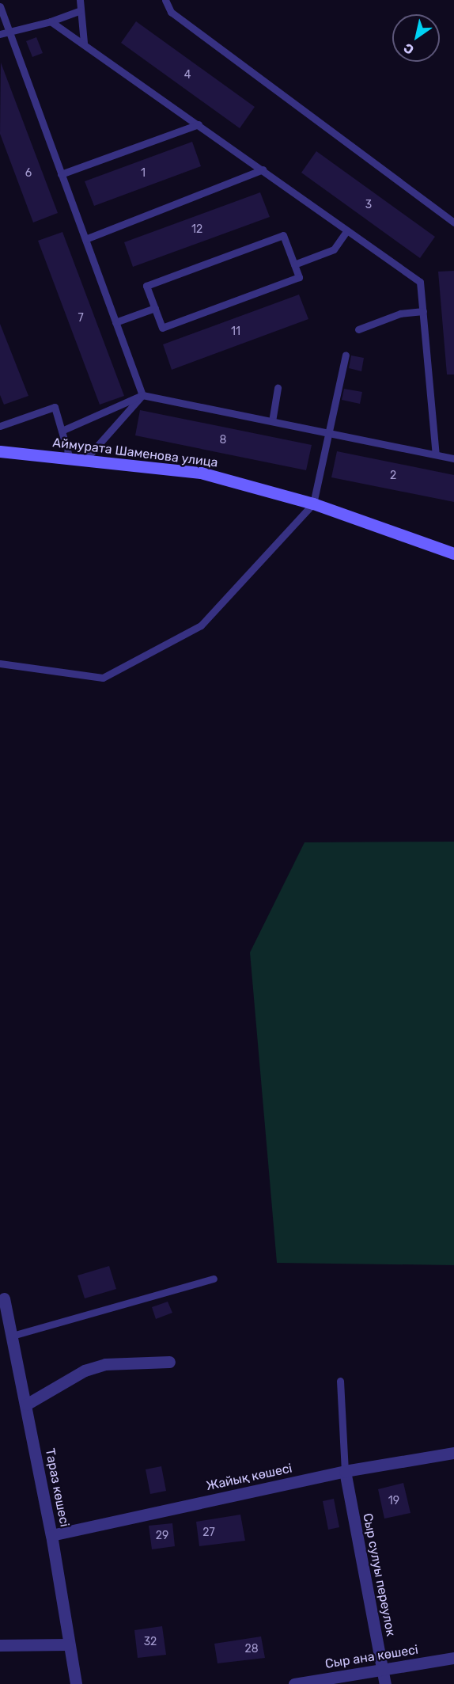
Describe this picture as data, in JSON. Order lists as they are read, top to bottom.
{
  "streets": {
    "street": [
      "Аймурата Шаменова улица",
      "Жайық көшесі",
      "Тараз көшесі",
      "Сыр сулуы переулок",
      "Сыр ана көшесі"
    ]
  },
  "crossings": [
    ["Жайық көшесі", "Тараз көшесі"],
    ["Жайық көшесі", "Сыр сулуы переулок"],
    ["Сыр сулуы переулок", "Сыр ана көшесі"]
  ],
  "house_numbers": [
    "4",
    "6",
    "1",
    "3",
    "12",
    "7",
    "11",
    "8",
    "2",
    "19",
    "27",
    "29",
    "32",
    "28"
  ],
  "north": "bottom left"
}
